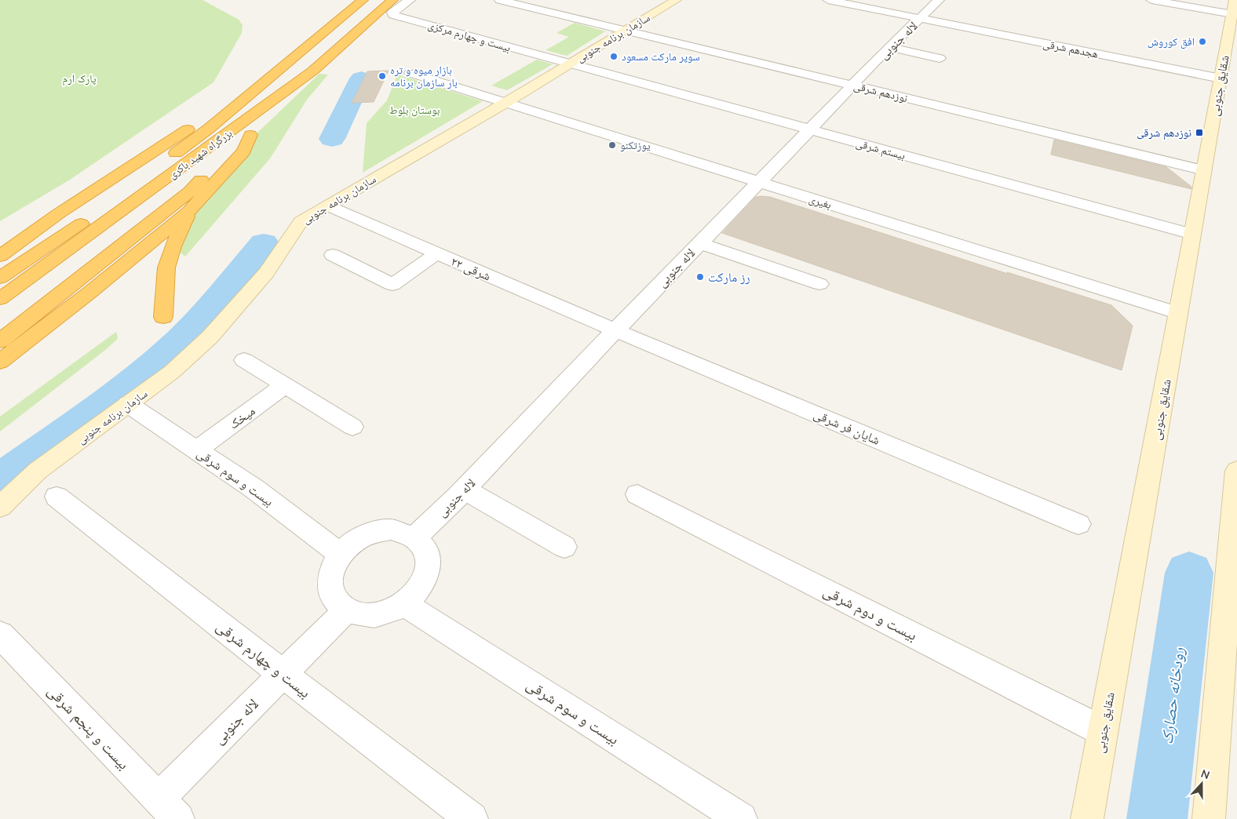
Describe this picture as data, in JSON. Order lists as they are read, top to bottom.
{
  "streets": {
    "highway": ["بزرگراه شهید باکری"],
    "main road": ["سازمان برنامه جنوبی", "شقایق جنوبی"],
    "street": [
      "بیست و چهارم مرکزی",
      "لاله جنوبی",
      "هجدهم شرقی",
      "نوزدهم شرقی",
      "بیستم شرقی",
      "بغیری",
      "۲۲ شرقی",
      "میخک",
      "شایان فر شرقی",
      "بیست و سوم شرقی",
      "بیست و دوم شرقی",
      "بیست و چهارم شرقی",
      "بیست و پنجم شرقی"
    ]
  },
  "crossings": [
    ["بیست و چهارم مرکزی", "سازمان برنامه جنوبی"],
    ["بیست و چهارم مرکزی", "بیستم شرقی"],
    ["سازمان برنامه جنوبی", "نوزدهم شرقی"],
    ["سازمان برنامه جنوبی", "بیستم شرقی"],
    ["سازمان برنامه جنوبی", "بغیری"],
    ["سازمان برنامه جنوبی", "۲۲ شرقی"],
    ["سازمان برنامه جنوبی", "بیست و سوم شرقی"],
    ["لاله جنوبی", "هجدهم شرقی"],
    ["لاله جنوبی", "نوزدهم شرقی"],
    ["لاله جنوبی", "بیستم شرقی"],
    ["لاله جنوبی", "بغیری"],
    ["لاله جنوبی", "۲۲ شرقی"],
    ["لاله جنوبی", "شایان فر شرقی"],
    ["لاله جنوبی", "بیست و سوم شرقی"],
    ["لاله جنوبی", "بیست و چهارم شرقی"],
    ["لاله جنوبی", "بیست و پنجم شرقی"],
    ["هجدهم شرقی", "شقایق جنوبی"],
    ["شقایق جنوبی", "نوزدهم شرقی"],
    ["شقایق جنوبی", "بیستم شرقی"],
    ["شقایق جنوبی", "بغیری"],
    ["شقایق جنوبی", "بیست و دوم شرقی"],
    ["۲۲ شرقی", "شایان فر شرقی"],
    ["میخک", "بیست و سوم شرقی"]
  ],
  "water": ["رودخانه حصارک"],
  "parks": ["پارک ارم", "بوستان بلوط"],
  "places": {
    "other": [
      "افق کوروش",
      "سوپر مارکت مسعود",
      "بازار میوه و تره بار سازمان برنامه",
      "یوزتکنو",
      "رز مارکت"
    ],
    "transit": ["نوزدهم شرقی"]
  },
  "north": "top"
}
